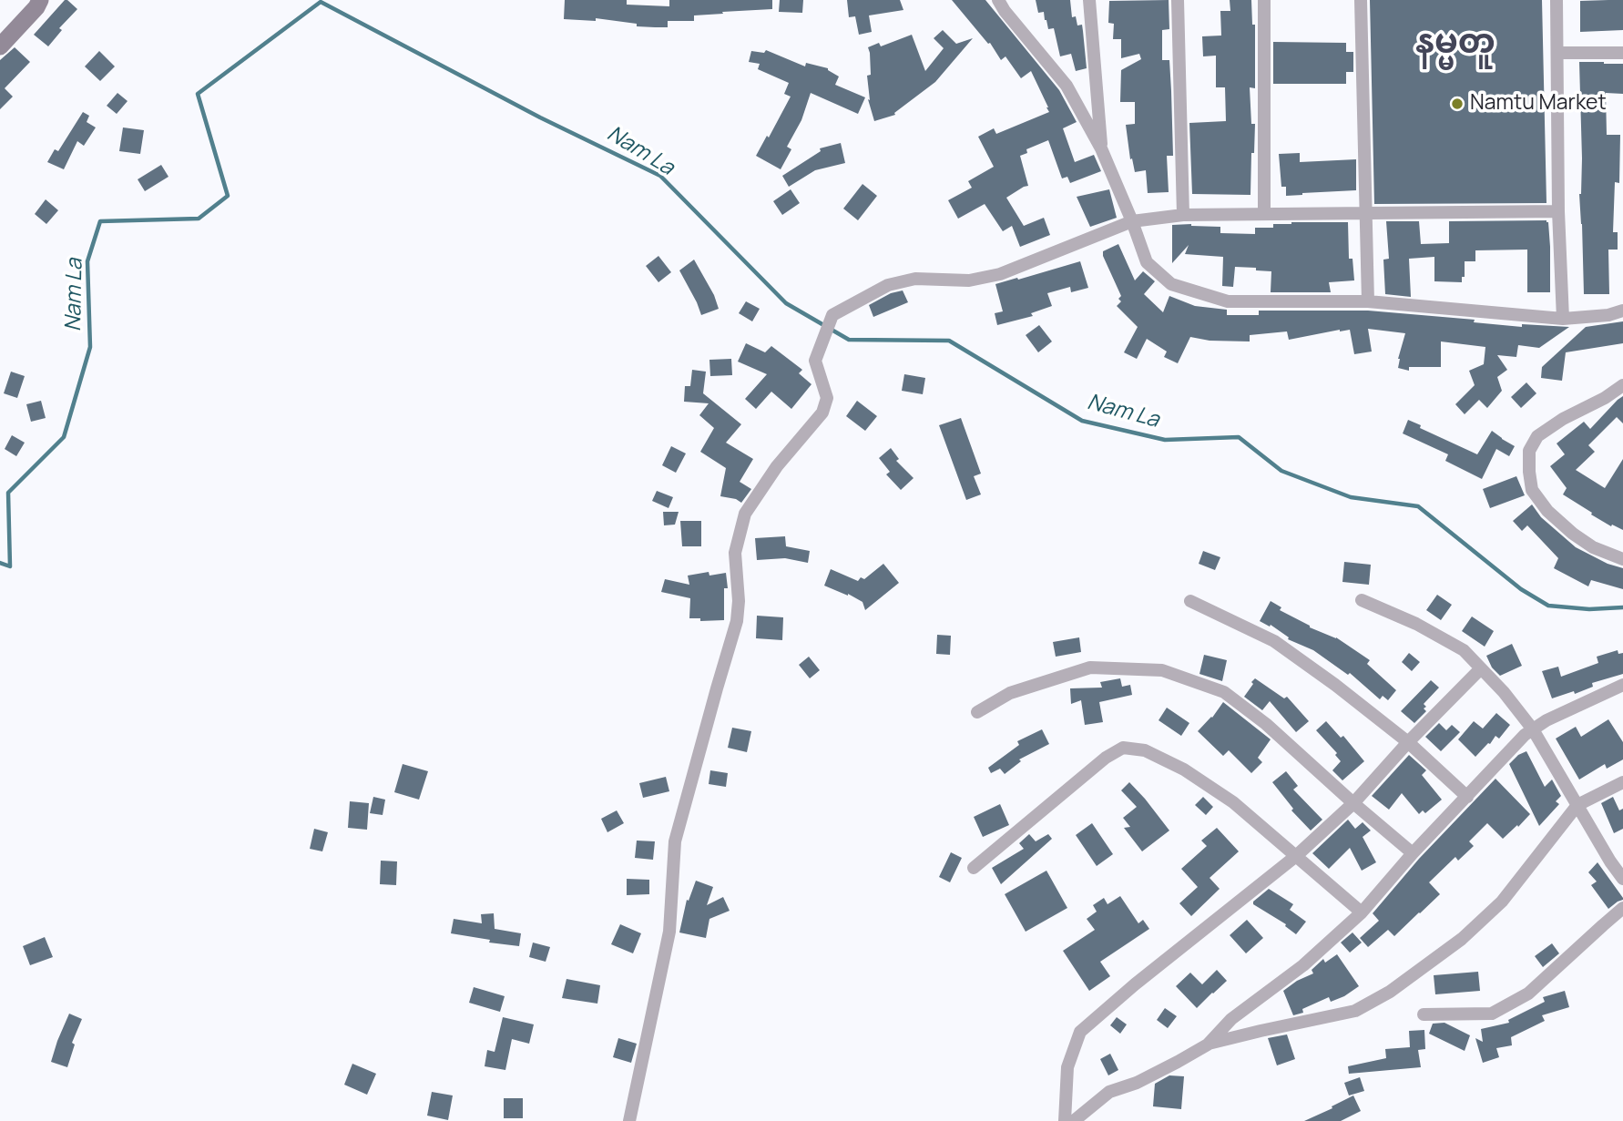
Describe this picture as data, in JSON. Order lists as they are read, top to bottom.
{
  "districts": ["နမ္မတူ"],
  "water": ["Nam La"],
  "places": ["Namtu Market"]
}
